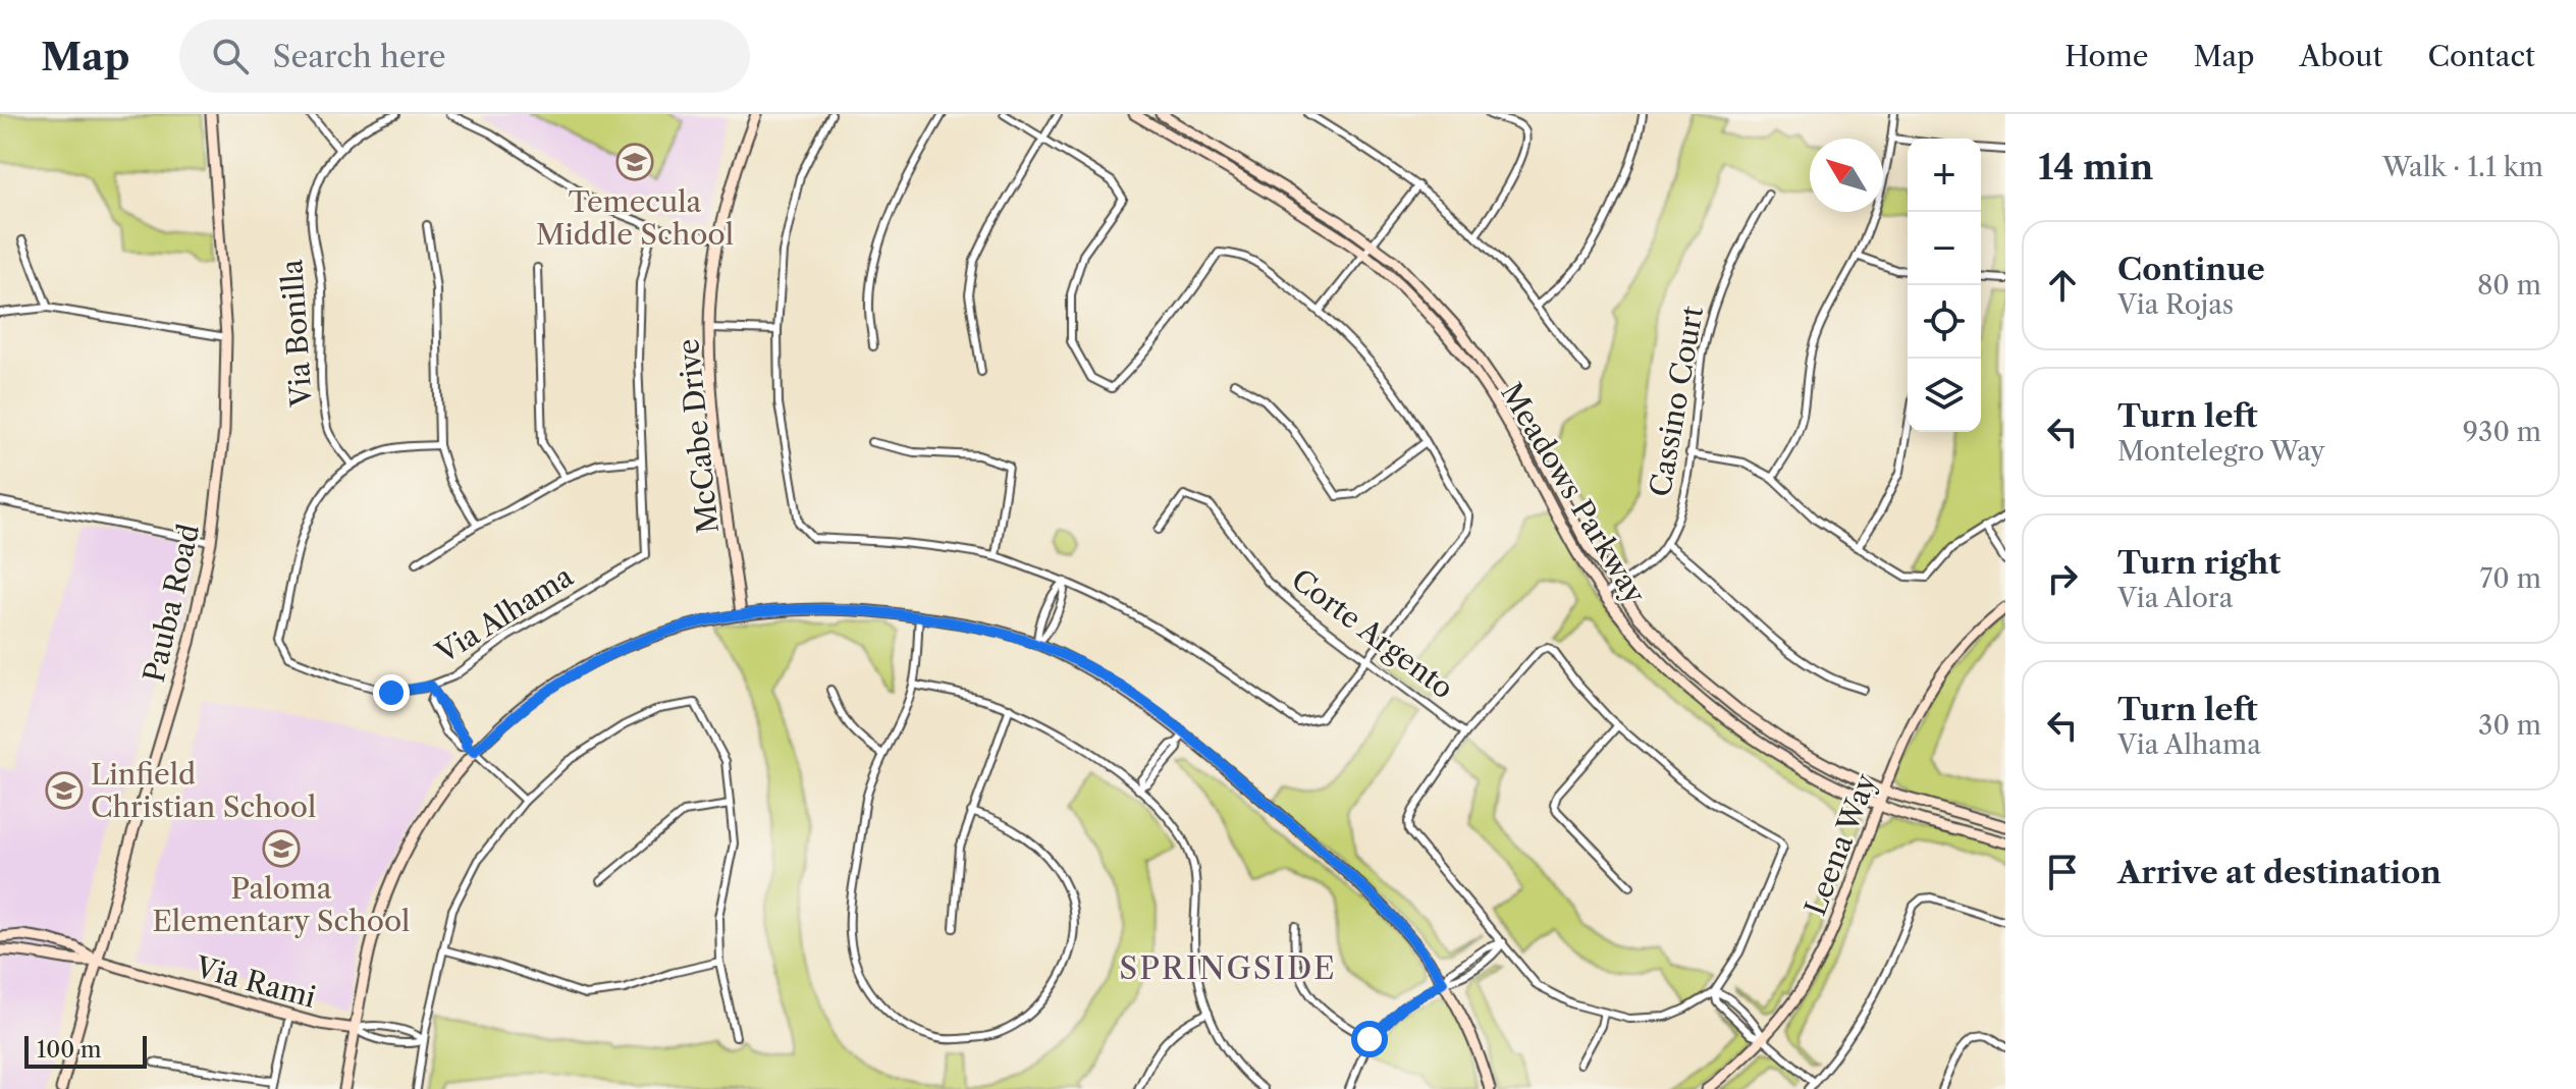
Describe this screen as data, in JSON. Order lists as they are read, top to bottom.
{
  "streets": {
    "main road": [
      "McCabe Drive",
      "Meadows Parkway",
      "Pauba Road",
      "Leena Way",
      "Via Rami"
    ],
    "street": [
      "Via Bonilla",
      "Cassino Court",
      "Via Alhama",
      "Corte Argento"
    ]
  },
  "crossings": [
    ["Via Bonilla", "Via Alhama"],
    ["Cassino Court", "Meadows Parkway"],
    ["Meadows Parkway", "Leena Way"],
    ["Pauba Road", "Via Rami"]
  ],
  "districts": ["SPRINGSIDE"],
  "places": {
    "school or university": ["Temecula Middle School", "Linfield Christian School", "Paloma Elementary School"]
  },
  "scale_bar": "100 m",
  "north": "top left",
  "page": {
    "header": "Map",
    "search": "Search here",
    "nav": [
      "Home",
      "Map",
      "About",
      "Contact"
    ],
    "heading": ["14 min", "Walk · 1.1 km"],
    "map_buttons": ["+", "−"],
    "list": [
      ["Continue", "Via Rojas", "80 m"],
      ["Turn left", "Montelegro Way", "930 m"],
      ["Turn right", "Via Alora", "70 m"],
      ["Turn left", "Via Alhama", "30 m"],
      "Arrive at destination"
    ],
    "scale": "100 m"
  }
}
